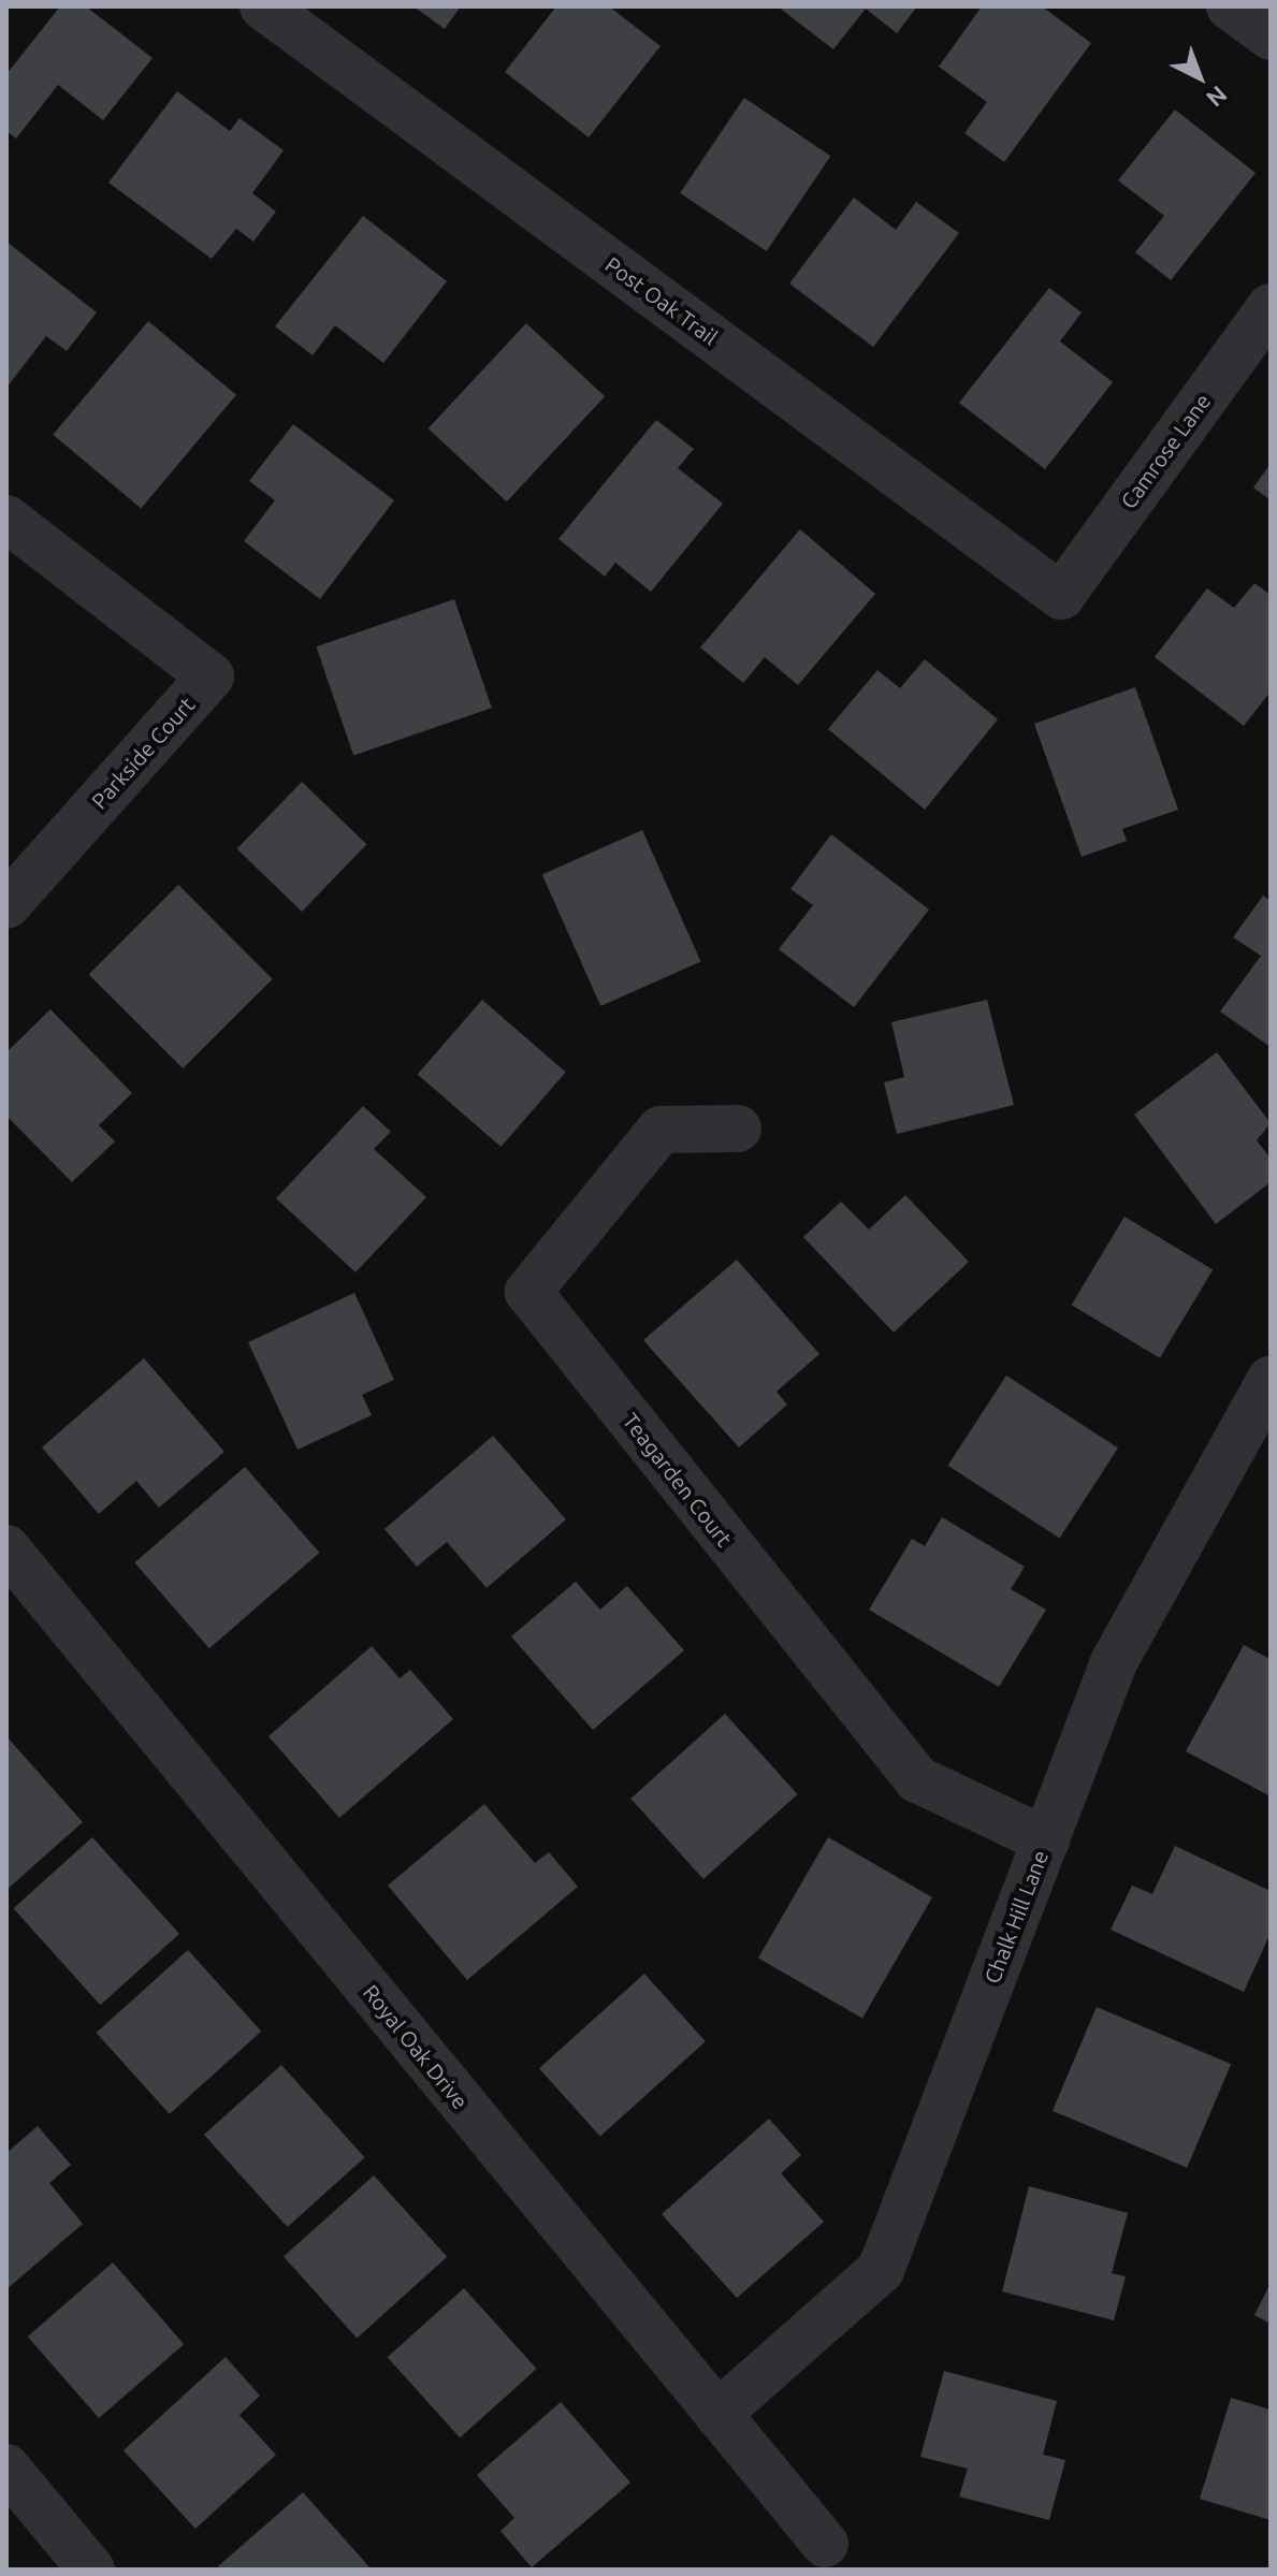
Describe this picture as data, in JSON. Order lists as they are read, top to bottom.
{
  "streets": {
    "street": [
      "Post Oak Trail",
      "Camrose Lane",
      "Parkside Court",
      "Teagarden Court",
      "Chalk Hill Lane",
      "Royal Oak Drive"
    ]
  },
  "crossings": [
    ["Post Oak Trail", "Camrose Lane"],
    ["Teagarden Court", "Chalk Hill Lane"],
    ["Chalk Hill Lane", "Royal Oak Drive"]
  ],
  "north": "bottom right"
}
